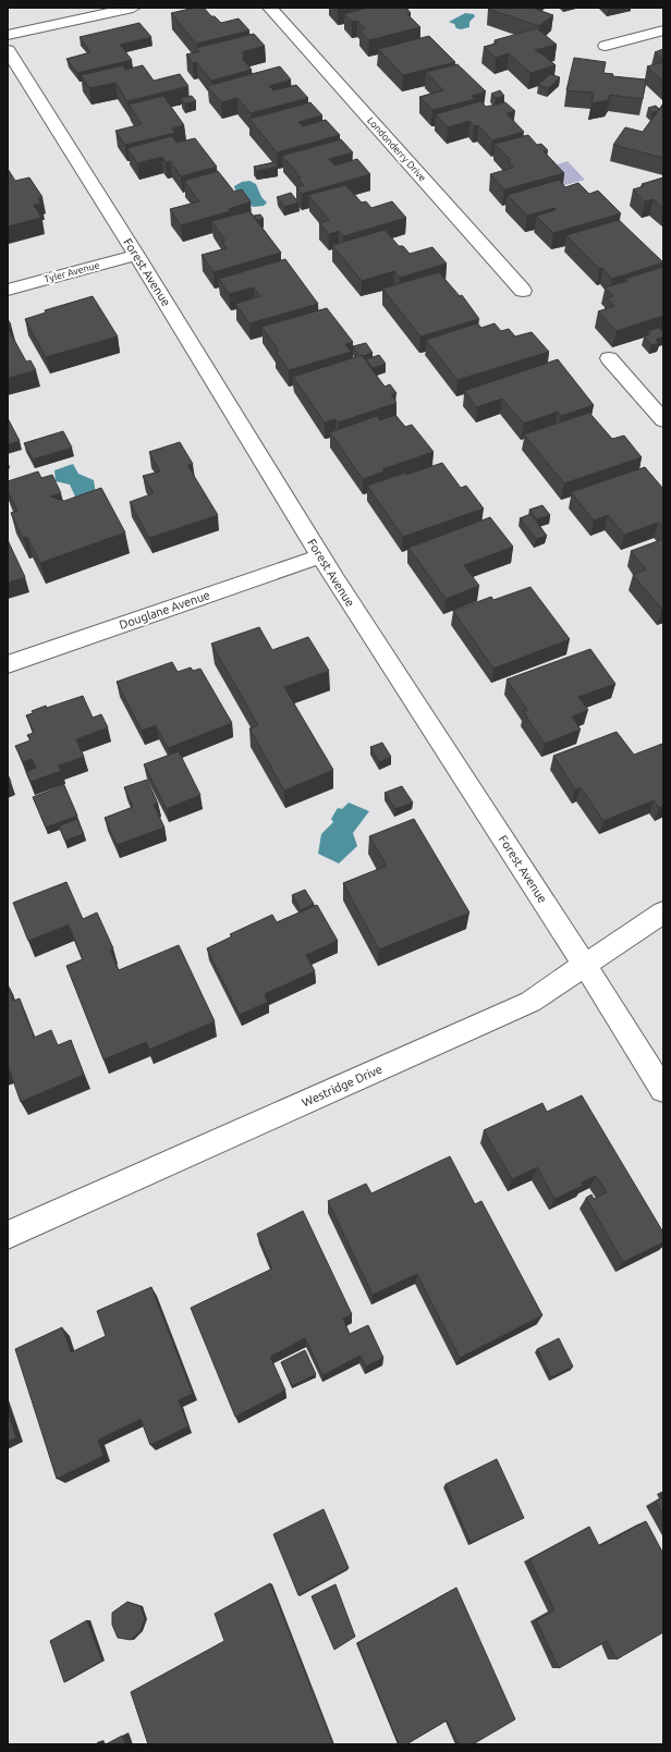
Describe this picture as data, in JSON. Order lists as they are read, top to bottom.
{
  "streets": {
    "street": [
      "Londonderry Drive",
      "Tyler Avenue",
      "Forest Avenue",
      "Douglane Avenue",
      "Westridge Drive"
    ]
  },
  "crossings": [
    ["Tyler Avenue", "Forest Avenue"],
    ["Forest Avenue", "Douglane Avenue"],
    ["Forest Avenue", "Westridge Drive"]
  ]
}
